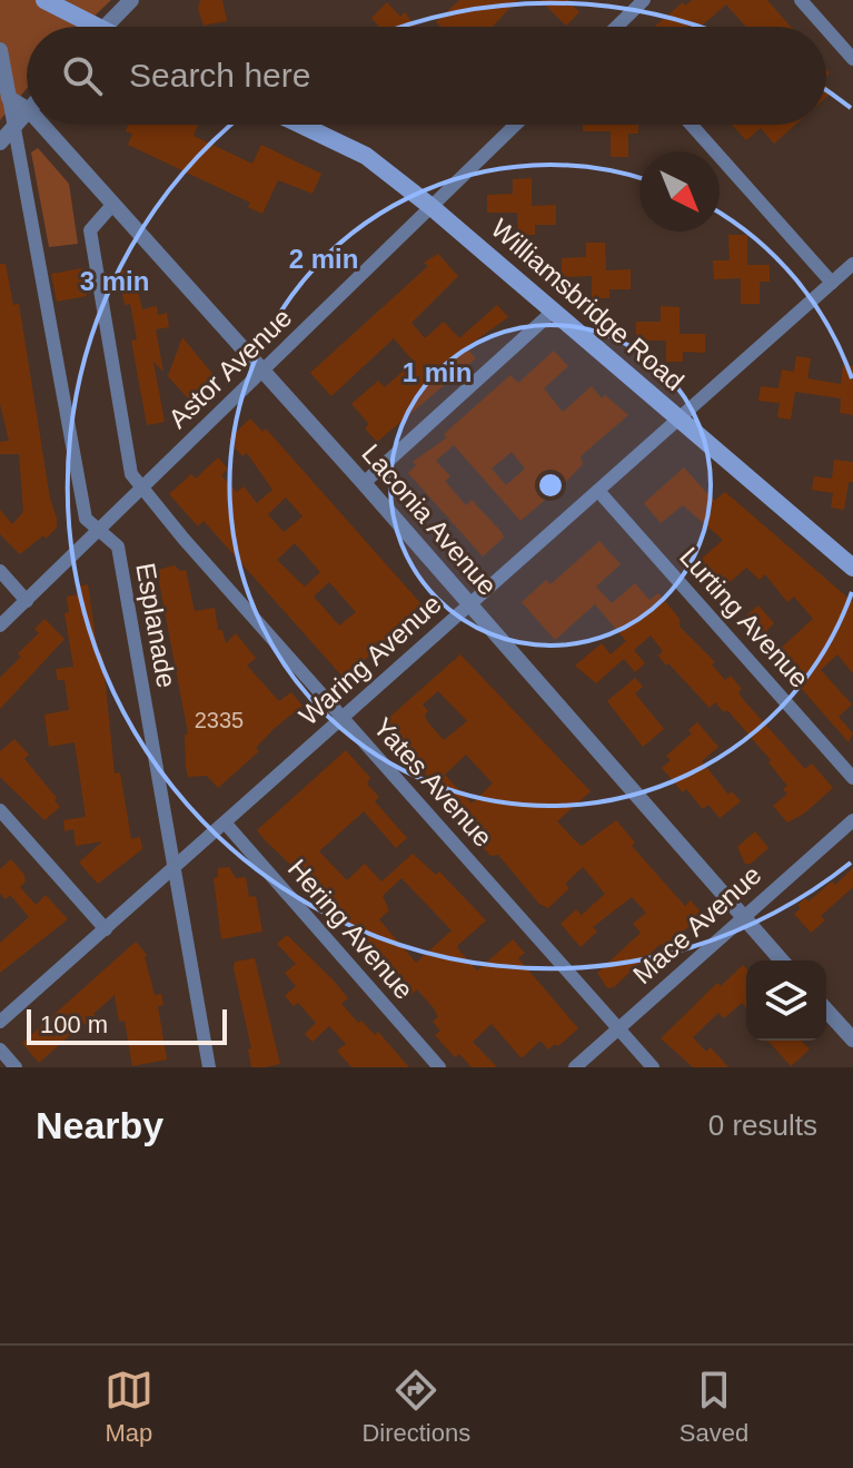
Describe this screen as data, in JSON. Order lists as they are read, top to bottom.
{
  "streets": {
    "main road": ["Williamsbridge Road"],
    "street": [
      "Astor Avenue",
      "Laconia Avenue",
      "Lurting Avenue",
      "Esplanade",
      "Waring Avenue",
      "Yates Avenue",
      "Mace Avenue",
      "Hering Avenue"
    ]
  },
  "crossings": [
    ["Williamsbridge Road", "Astor Avenue"],
    ["Williamsbridge Road", "Waring Avenue"],
    ["Astor Avenue", "Laconia Avenue"],
    ["Astor Avenue", "Esplanade"],
    ["Astor Avenue", "Yates Avenue"],
    ["Laconia Avenue", "Esplanade"],
    ["Laconia Avenue", "Waring Avenue"],
    ["Laconia Avenue", "Mace Avenue"],
    ["Lurting Avenue", "Waring Avenue"],
    ["Esplanade", "Waring Avenue"],
    ["Waring Avenue", "Yates Avenue"],
    ["Waring Avenue", "Hering Avenue"],
    ["Yates Avenue", "Mace Avenue"]
  ],
  "house_numbers": ["2335"],
  "scale_bar": "100 m",
  "north": "bottom right",
  "page": {
    "search": "Search here",
    "scale": "100 m",
    "heading": ["Nearby", "0 results"],
    "nav": ["Map", "Directions", "Saved"]
  },
  "rings": ["2 min", "3 min", "1 min"]
}
